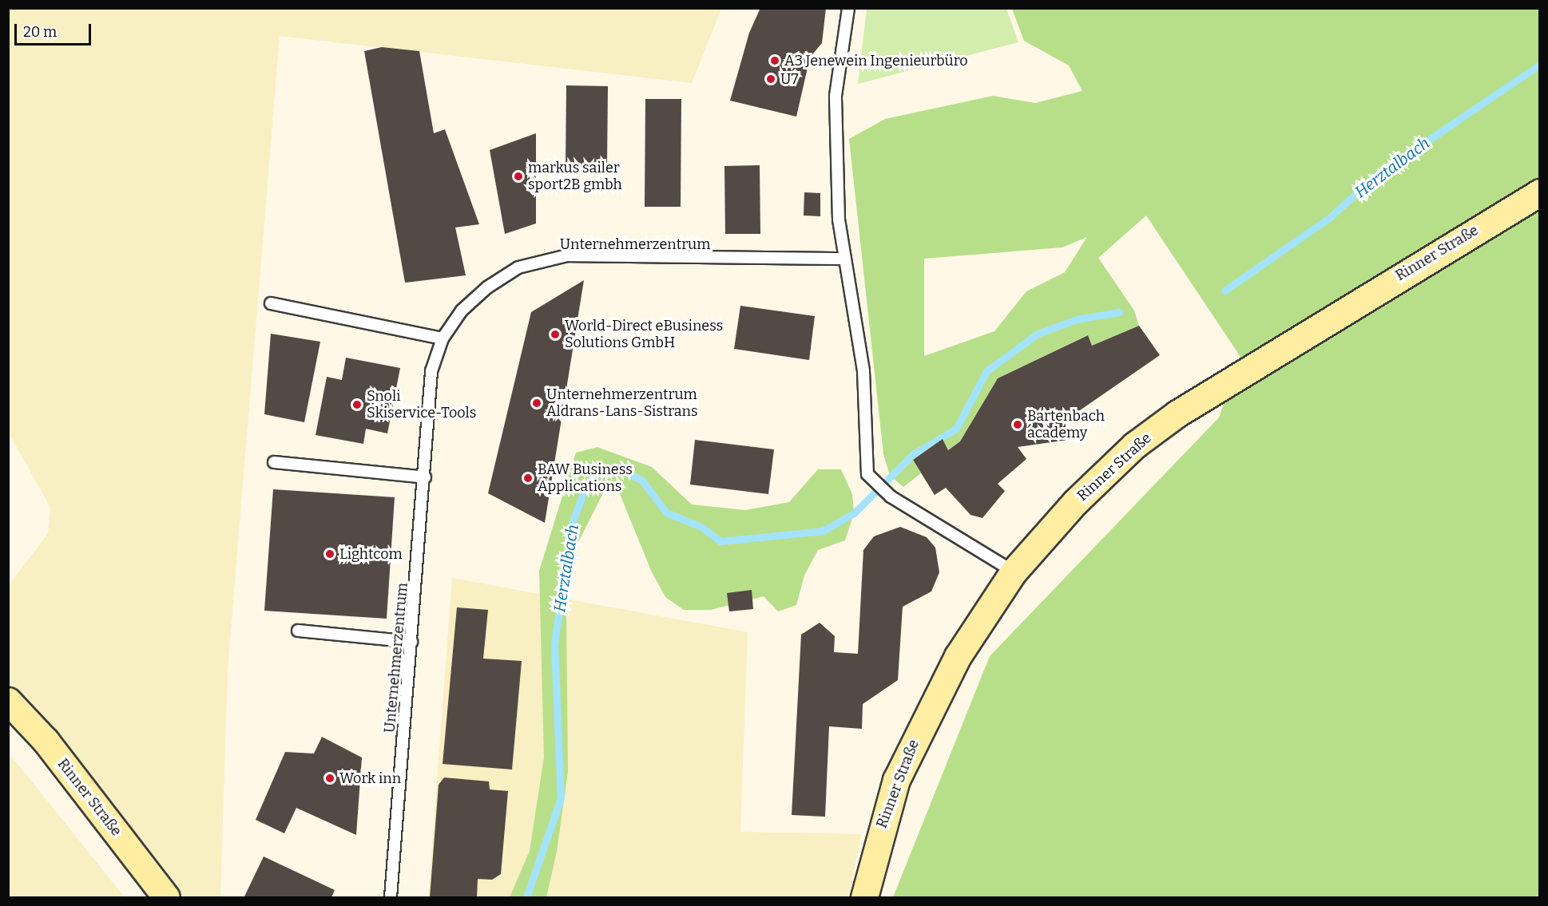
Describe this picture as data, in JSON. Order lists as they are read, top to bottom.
{
  "streets": {
    "main road": ["Rinner Straße"],
    "lane": ["Unternehmerzentrum"]
  },
  "water": ["Herztalbach"],
  "places": [
    "A3 Jenewein Ingenieurbüro",
    "U7",
    "markus sailer sport2B gmbh",
    "World-Direct eBusiness Solutions GmbH",
    "Unternehmerzentrum Aldrans-Lans-Sistrans",
    "Snoli Skiservice-Tools",
    "Bartenbach academy",
    "BAW Business Applications",
    "Lightcom",
    "Work inn"
  ],
  "scale_bar": "20 m"
}
